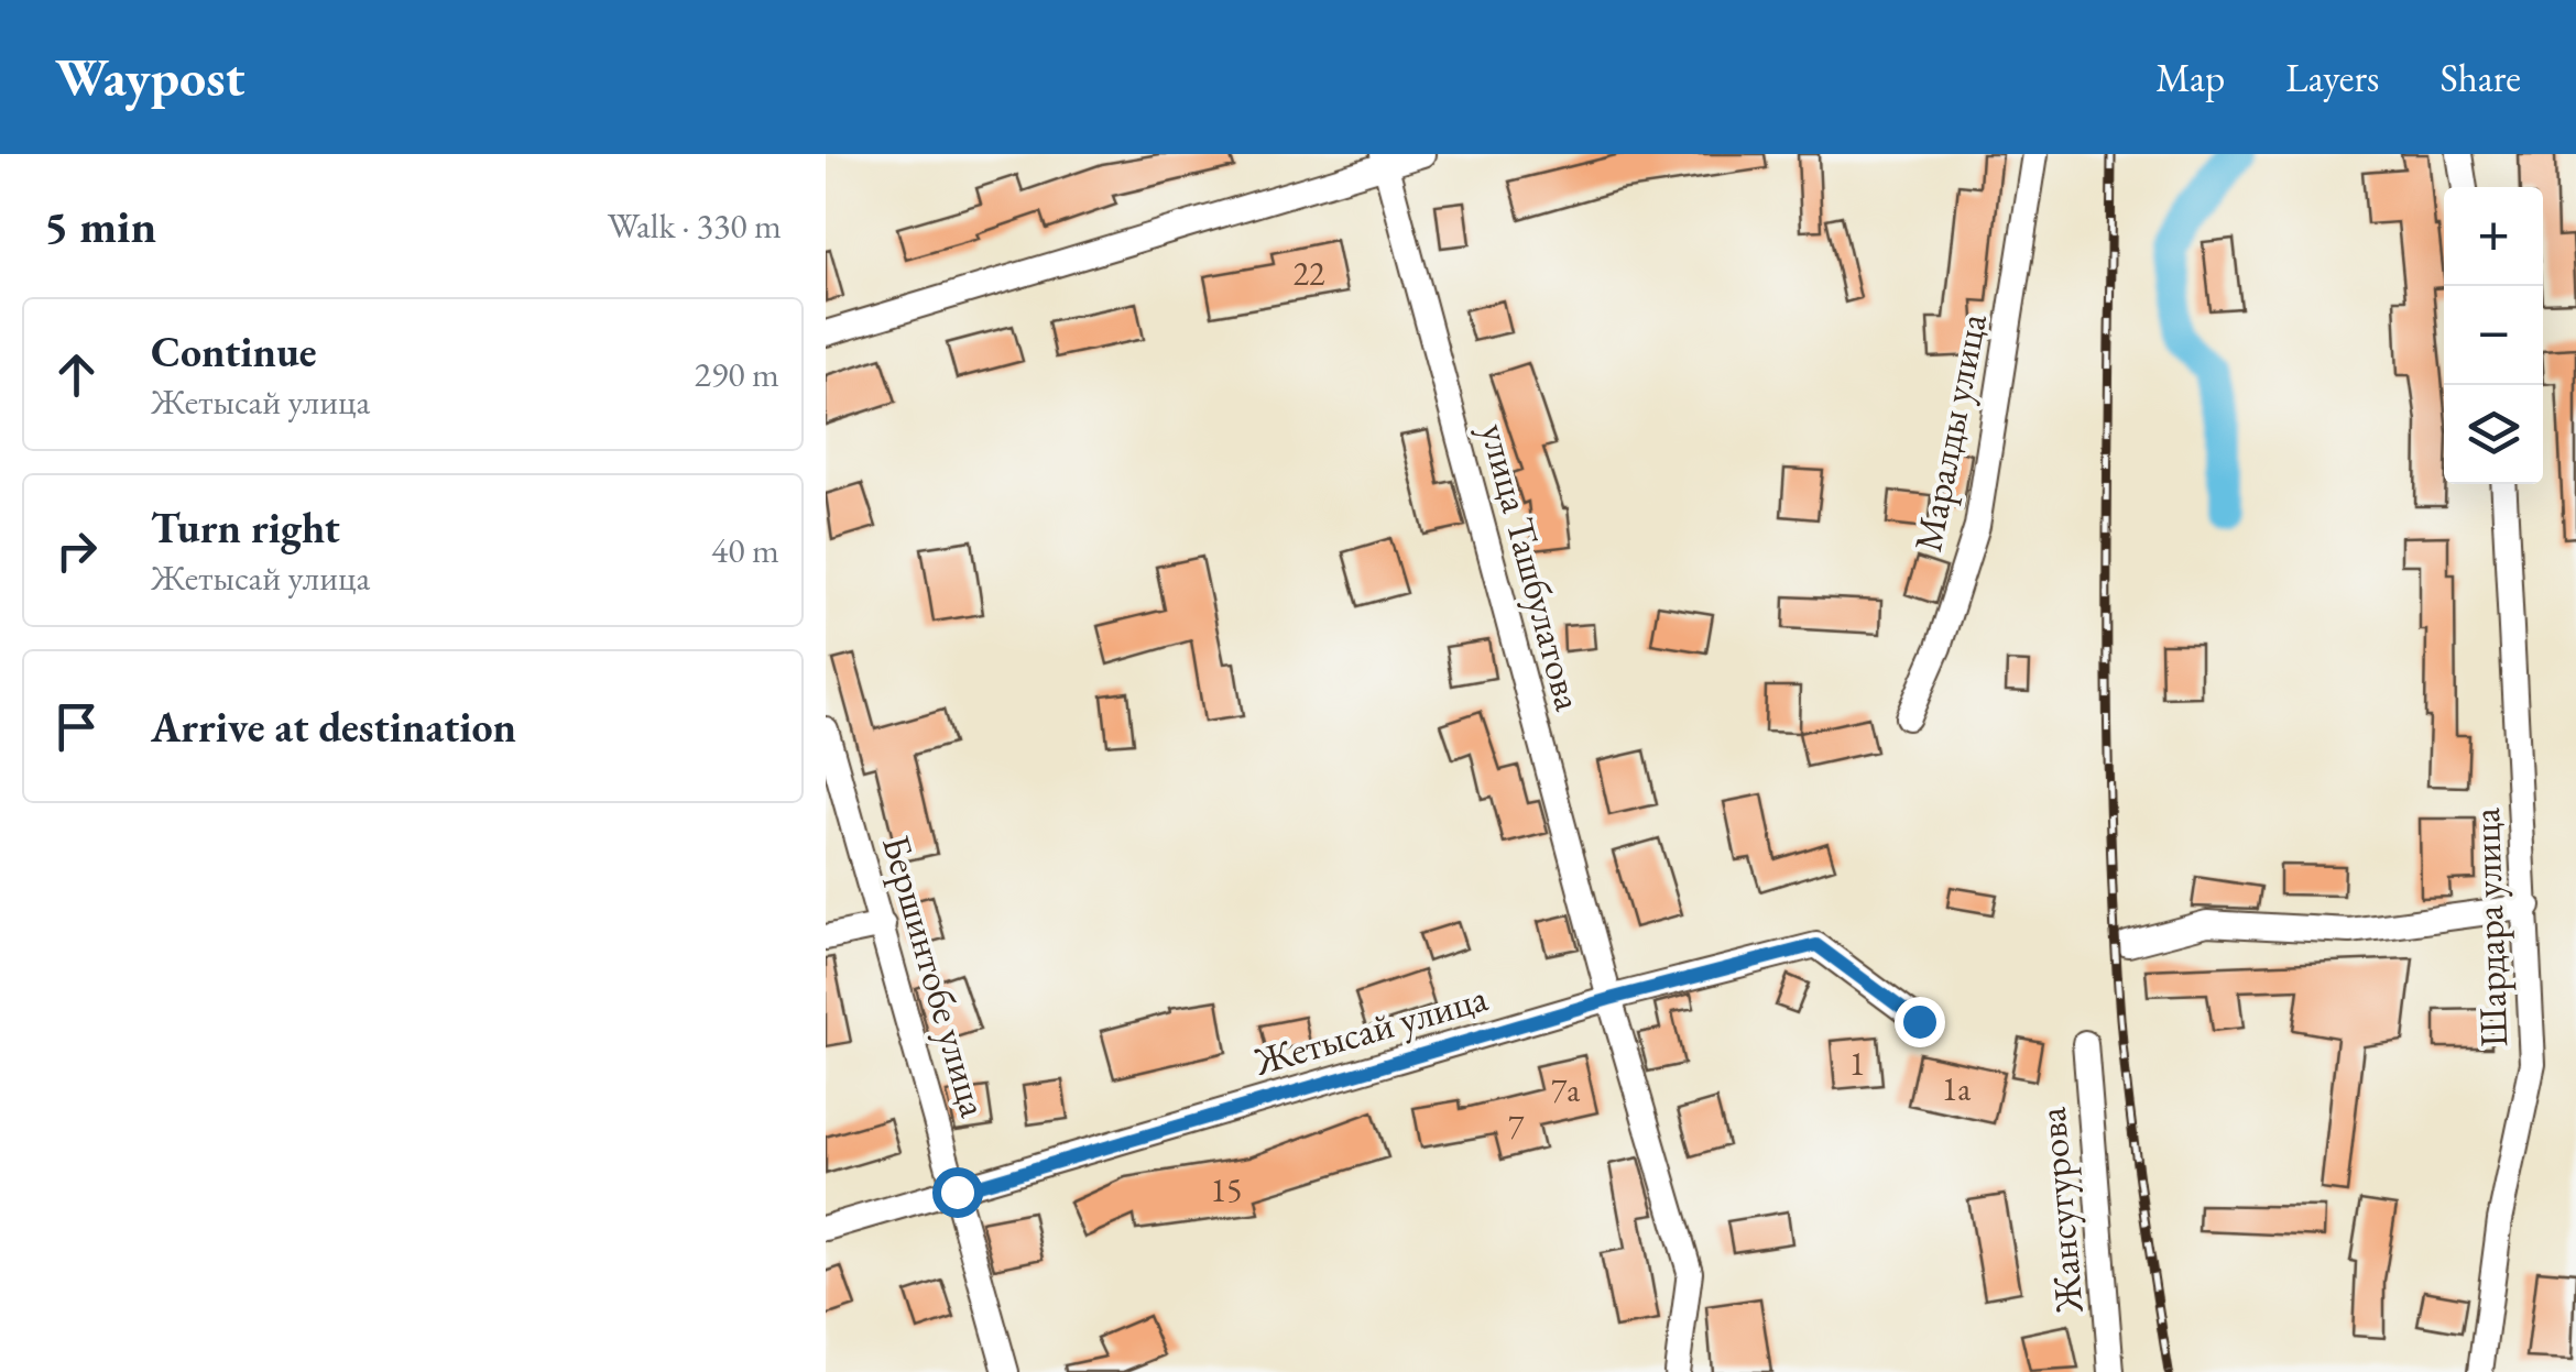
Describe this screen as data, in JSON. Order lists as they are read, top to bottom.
{
  "streets": {
    "street": [
      "Маралды улица",
      "улица Ташбулатова",
      "Шардара улица",
      "Бершинтобе улица",
      "Жетысай улица",
      "Жансугурова"
    ]
  },
  "crossings": [
    ["улица Ташбулатова", "Жетысай улица"],
    ["Бершинтобе улица", "Жетысай улица"]
  ],
  "house_numbers": [
    "22",
    "1",
    "1а",
    "7а",
    "7",
    "15"
  ],
  "page": {
    "header": "Waypost",
    "nav": ["Map", "Layers", "Share"],
    "heading": ["5 min", "Walk · 330 m"],
    "map_buttons": ["+", "−"],
    "list": [
      ["Continue", "Жетысай улица", "290 m"],
      ["Turn right", "Жетысай улица", "40 m"],
      "Arrive at destination"
    ]
  }
}
